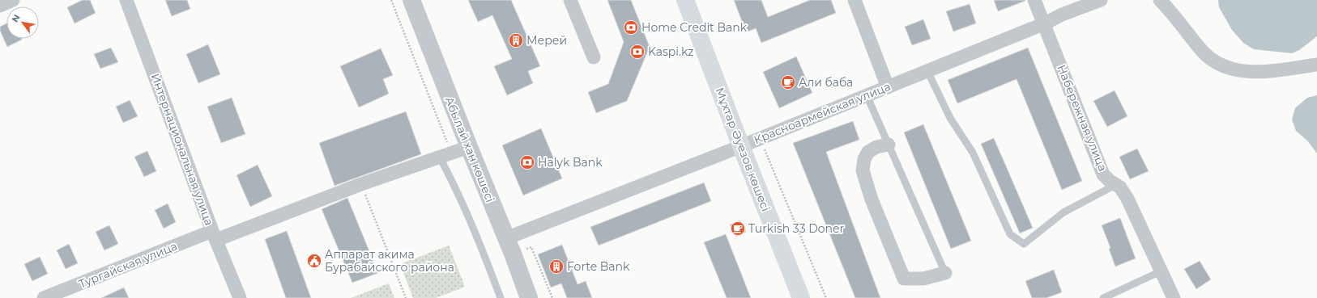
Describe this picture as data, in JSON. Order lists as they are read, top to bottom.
{
  "streets": {
    "main road": ["Мұхтар Әуезов көшесі"],
    "street": [
      "Красноармейская улица",
      "Набережная улица",
      "Интернациональная улица",
      "Абылай хан көшесі",
      "Тургайская улица"
    ]
  },
  "crossings": [
    ["Красноармейская улица", "Набережная улица"],
    ["Красноармейская улица", "Абылай хан көшесі"],
    ["Красноармейская улица", "Мұхтар Әуезов көшесі"],
    ["Интернациональная улица", "Тургайская улица"],
    ["Абылай хан көшесі", "Тургайская улица"]
  ],
  "places": {
    "bank": ["Home Credit Bank", "Kaspi.kz", "Halyk Bank"],
    "building": ["Мерей", "Forte Bank"],
    "cafe": ["Али баба", "Turkish 33 Doner"],
    "public building": ["Аппарат акима Бурабайского района"]
  },
  "north": "top left"
}
